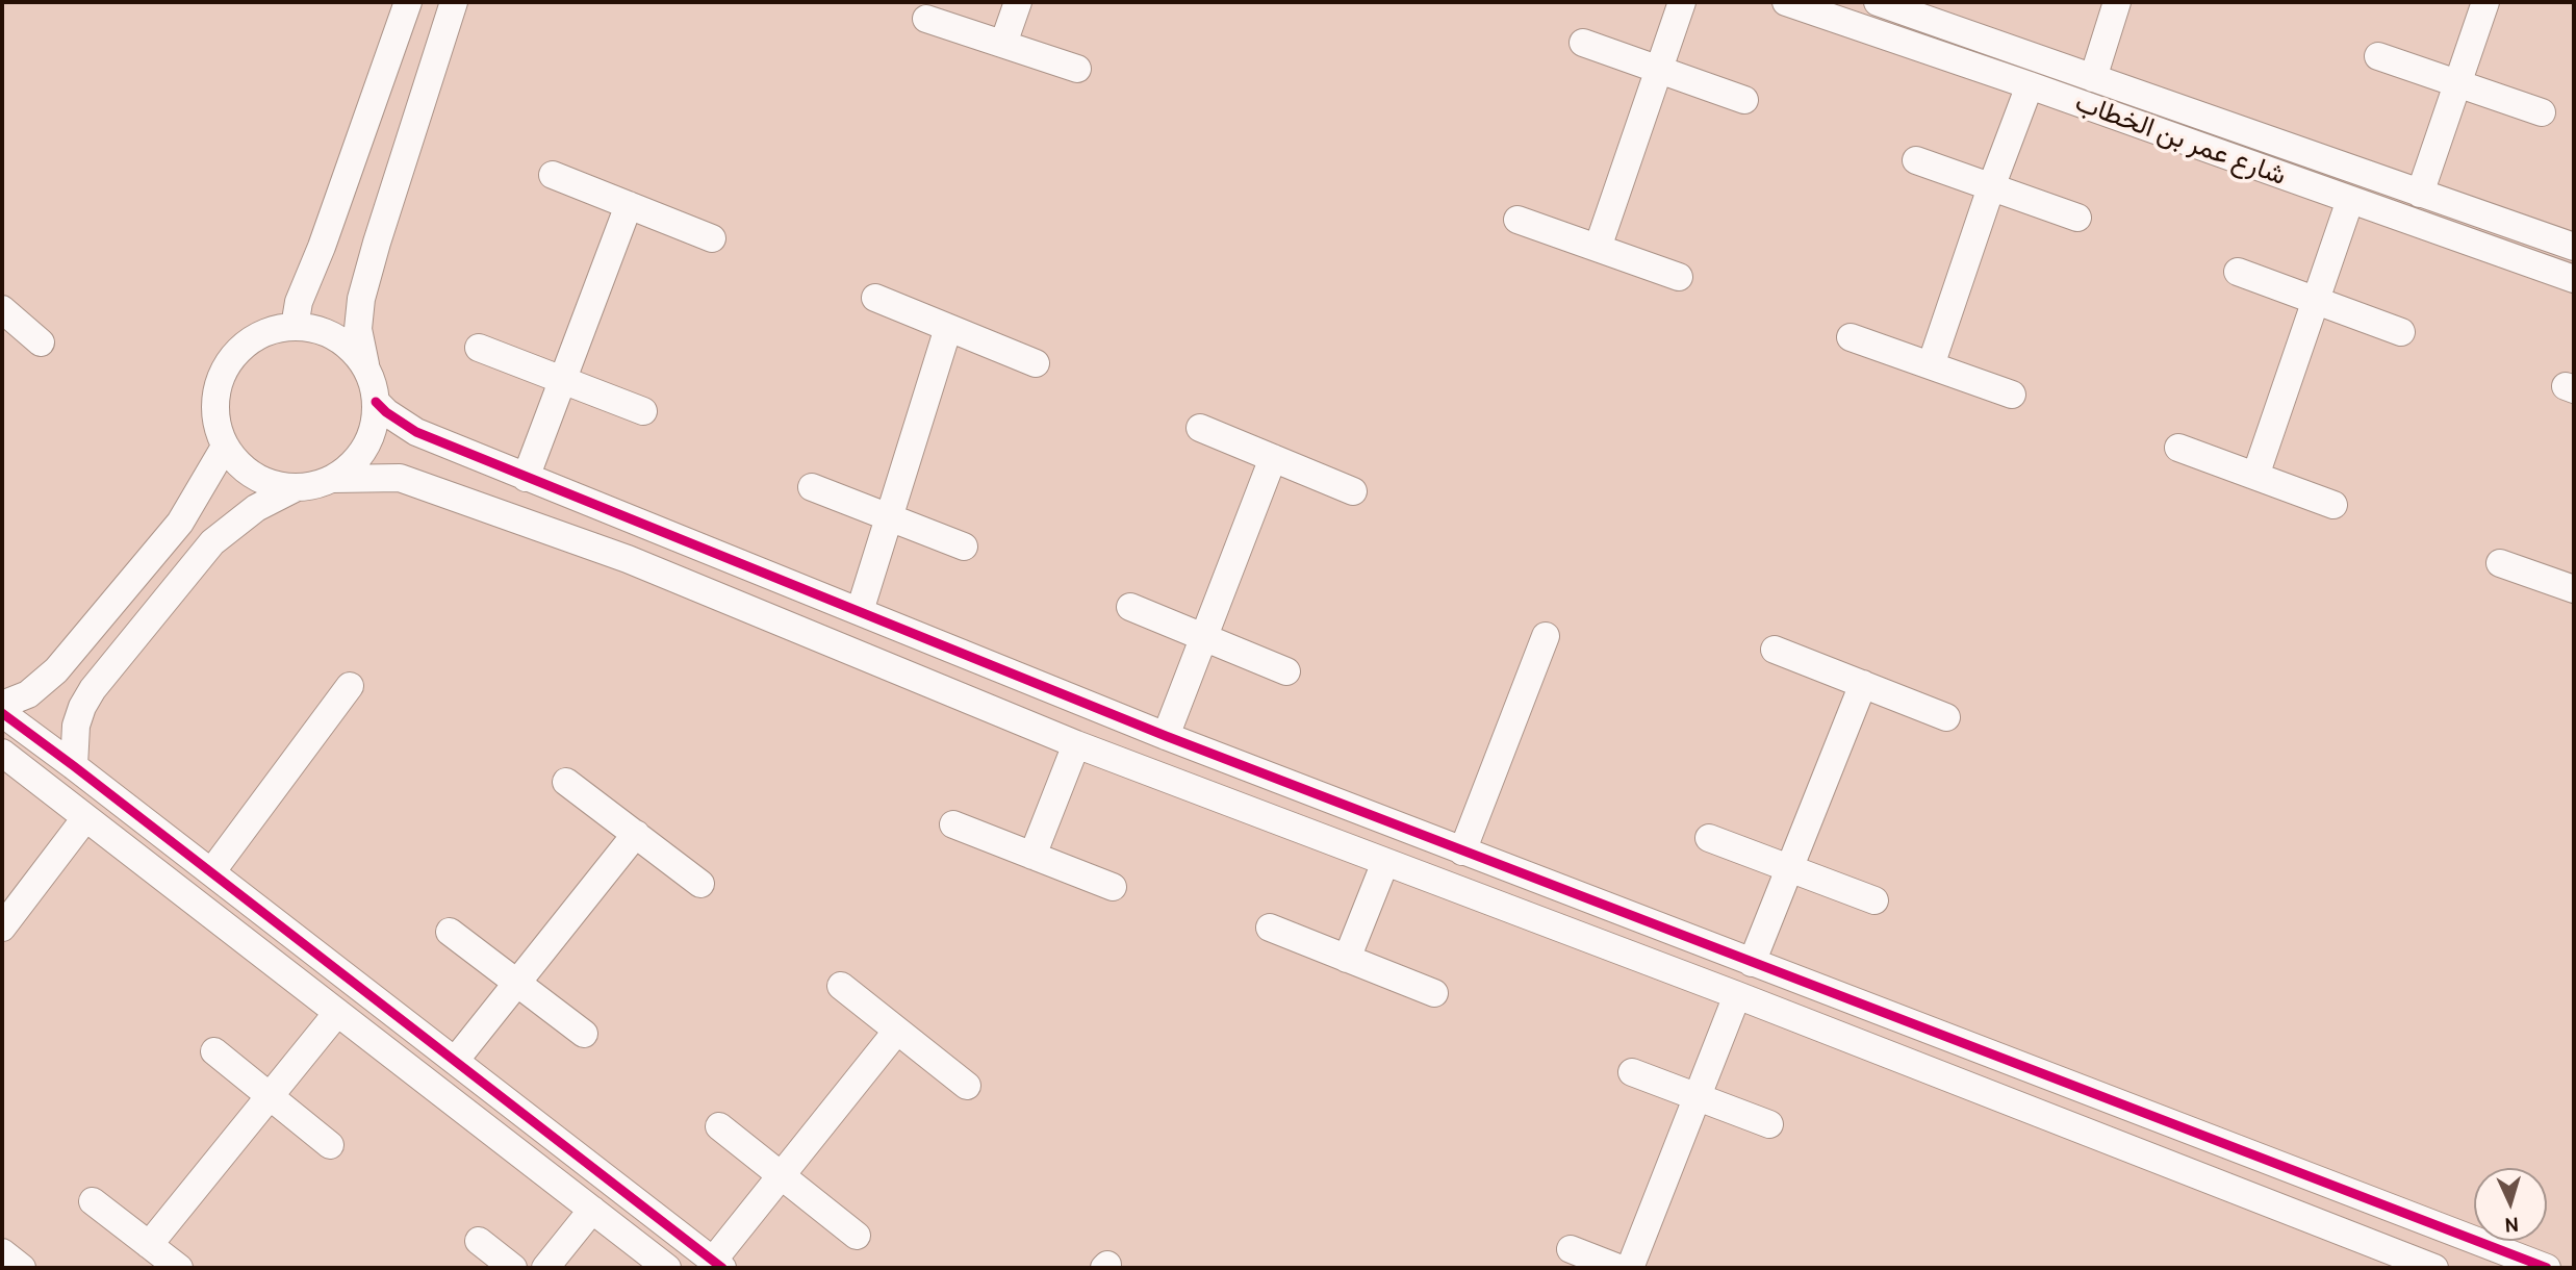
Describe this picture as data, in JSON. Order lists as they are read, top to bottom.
{
  "streets": {
    "street": ["شارع عمر بن الخطاب"]
  },
  "north": "bottom"
}
